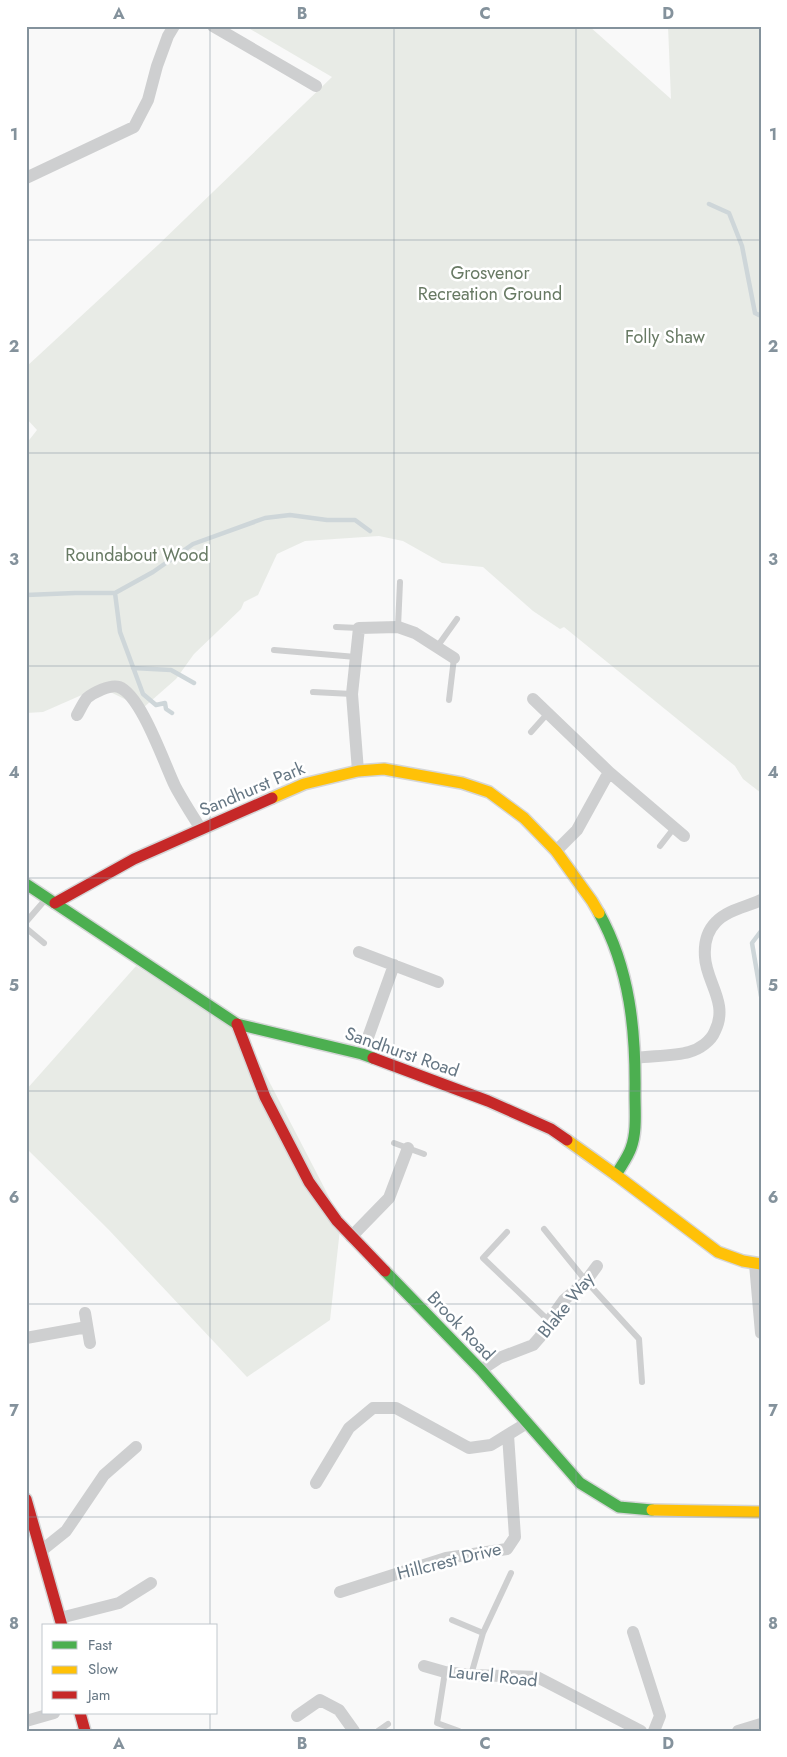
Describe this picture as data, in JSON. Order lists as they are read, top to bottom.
{
  "streets": {
    "street": [
      "Sandhurst Park",
      "Sandhurst Road",
      "Blake Way",
      "Brook Road",
      "Hillcrest Drive",
      "Laurel Road"
    ]
  },
  "crossings": [
    ["Sandhurst Park", "Sandhurst Road"],
    ["Sandhurst Road", "Brook Road"],
    ["Blake Way", "Brook Road"]
  ],
  "parks": ["Grosvenor Recreation Ground", "Folly Shaw", "Roundabout Wood"],
  "legend": ["Fast", "Slow", "Jam"],
  "grid": {
    "columns": [
      "A",
      "B",
      "C",
      "D"
    ],
    "rows": [
      "1",
      "2",
      "3",
      "4",
      "5",
      "6",
      "7",
      "8"
    ]
  }
}
